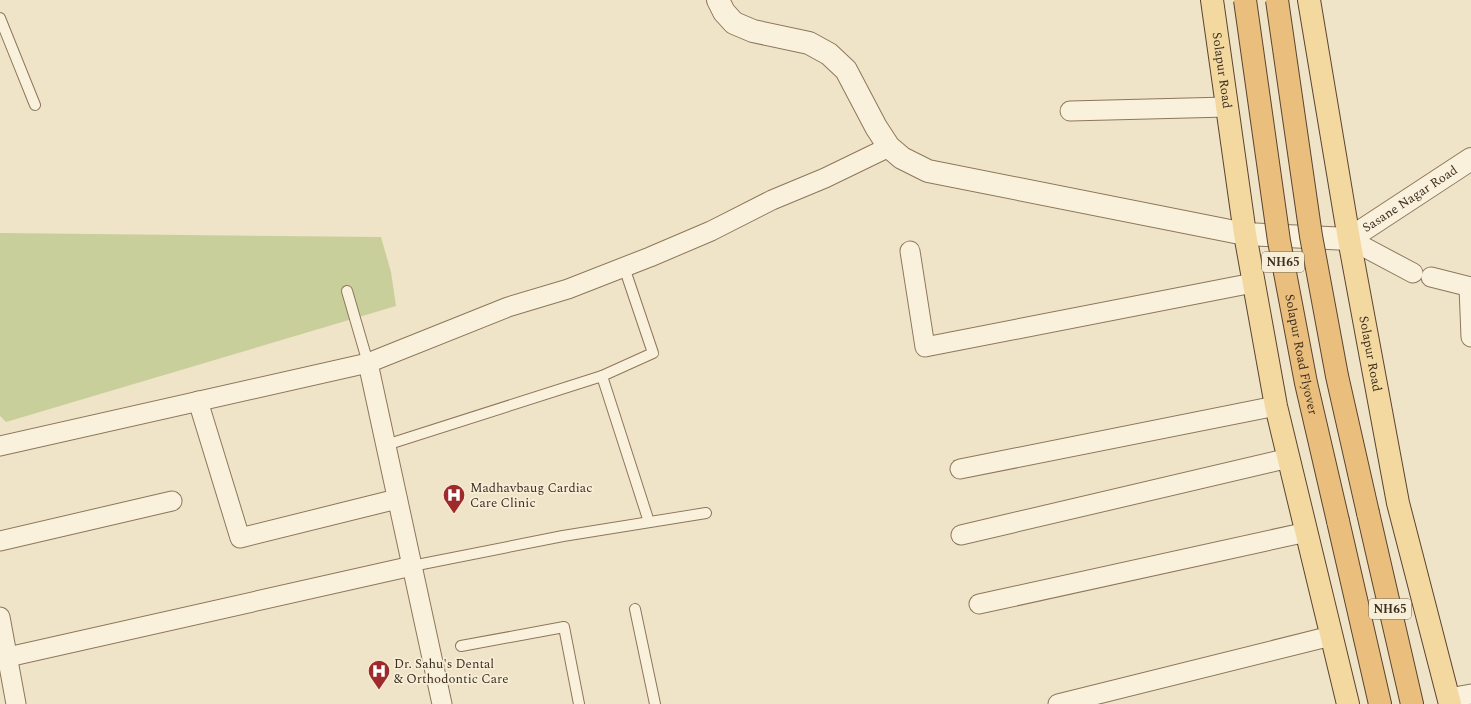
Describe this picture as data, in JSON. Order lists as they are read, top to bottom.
{
  "streets": {
    "highway": ["NH65", "Solapur Road Flyover"],
    "main road": ["Solapur Road"],
    "street": ["Sasane Nagar Road"]
  },
  "crossings": [
    ["Solapur Road", "Sasane Nagar Road"]
  ],
  "places": {
    "hospital": ["Madhavbaug Cardiac Care Clinic", "Dr. Sahu's Dental & Orthodontic Care"]
  }
}
